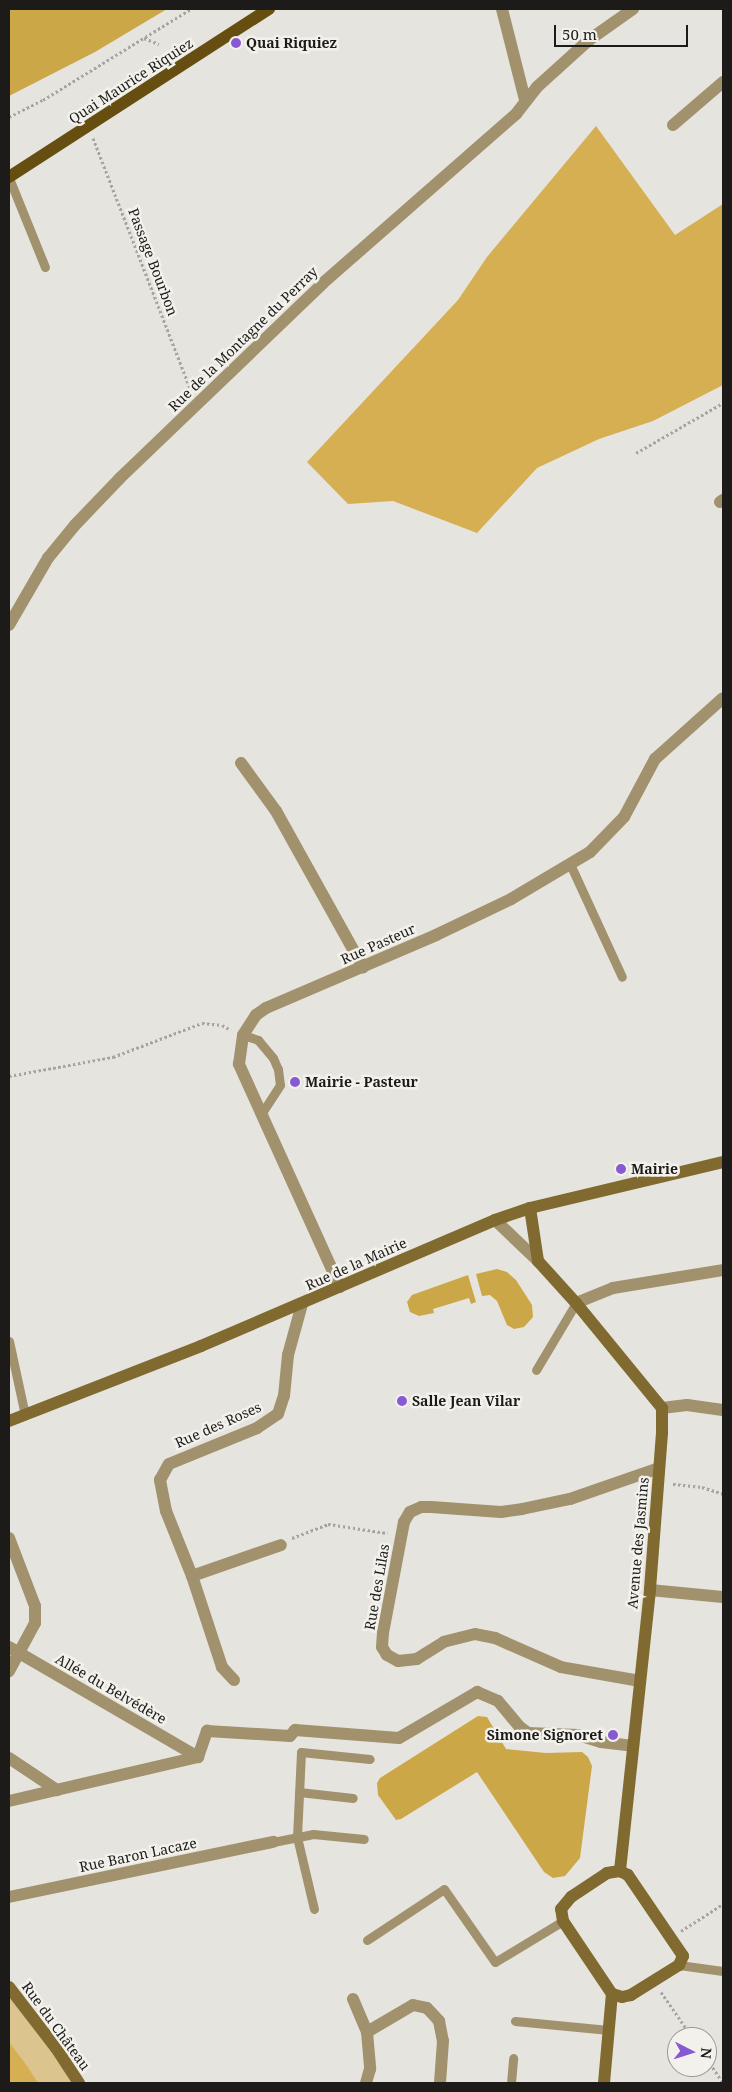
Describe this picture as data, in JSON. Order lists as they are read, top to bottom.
{
  "streets": {
    "main road": ["Quai Maurice Riquiez"],
    "street": [
      "Rue de la Montagne du Perray",
      "Rue Pasteur",
      "Rue de la Mairie",
      "Rue des Roses",
      "Avenue des Jasmins",
      "Rue des Lilas",
      "Allée du Belvédère",
      "Rue Baron Lacaze",
      "Rue du Château"
    ],
    "path": ["Passage Bourbon"]
  },
  "crossings": [
    ["Quai Maurice Riquiez", "Passage Bourbon"],
    ["Passage Bourbon", "Rue de la Montagne du Perray"],
    ["Rue Pasteur", "Rue de la Mairie"],
    ["Rue de la Mairie", "Rue des Roses"],
    ["Avenue des Jasmins", "Rue des Lilas"]
  ],
  "places": [
    "Quai Riquiez",
    "Mairie - Pasteur",
    "Mairie",
    "Salle Jean Vilar",
    "Simone Signoret"
  ],
  "scale_bar": "50 m",
  "north": "right"
}
